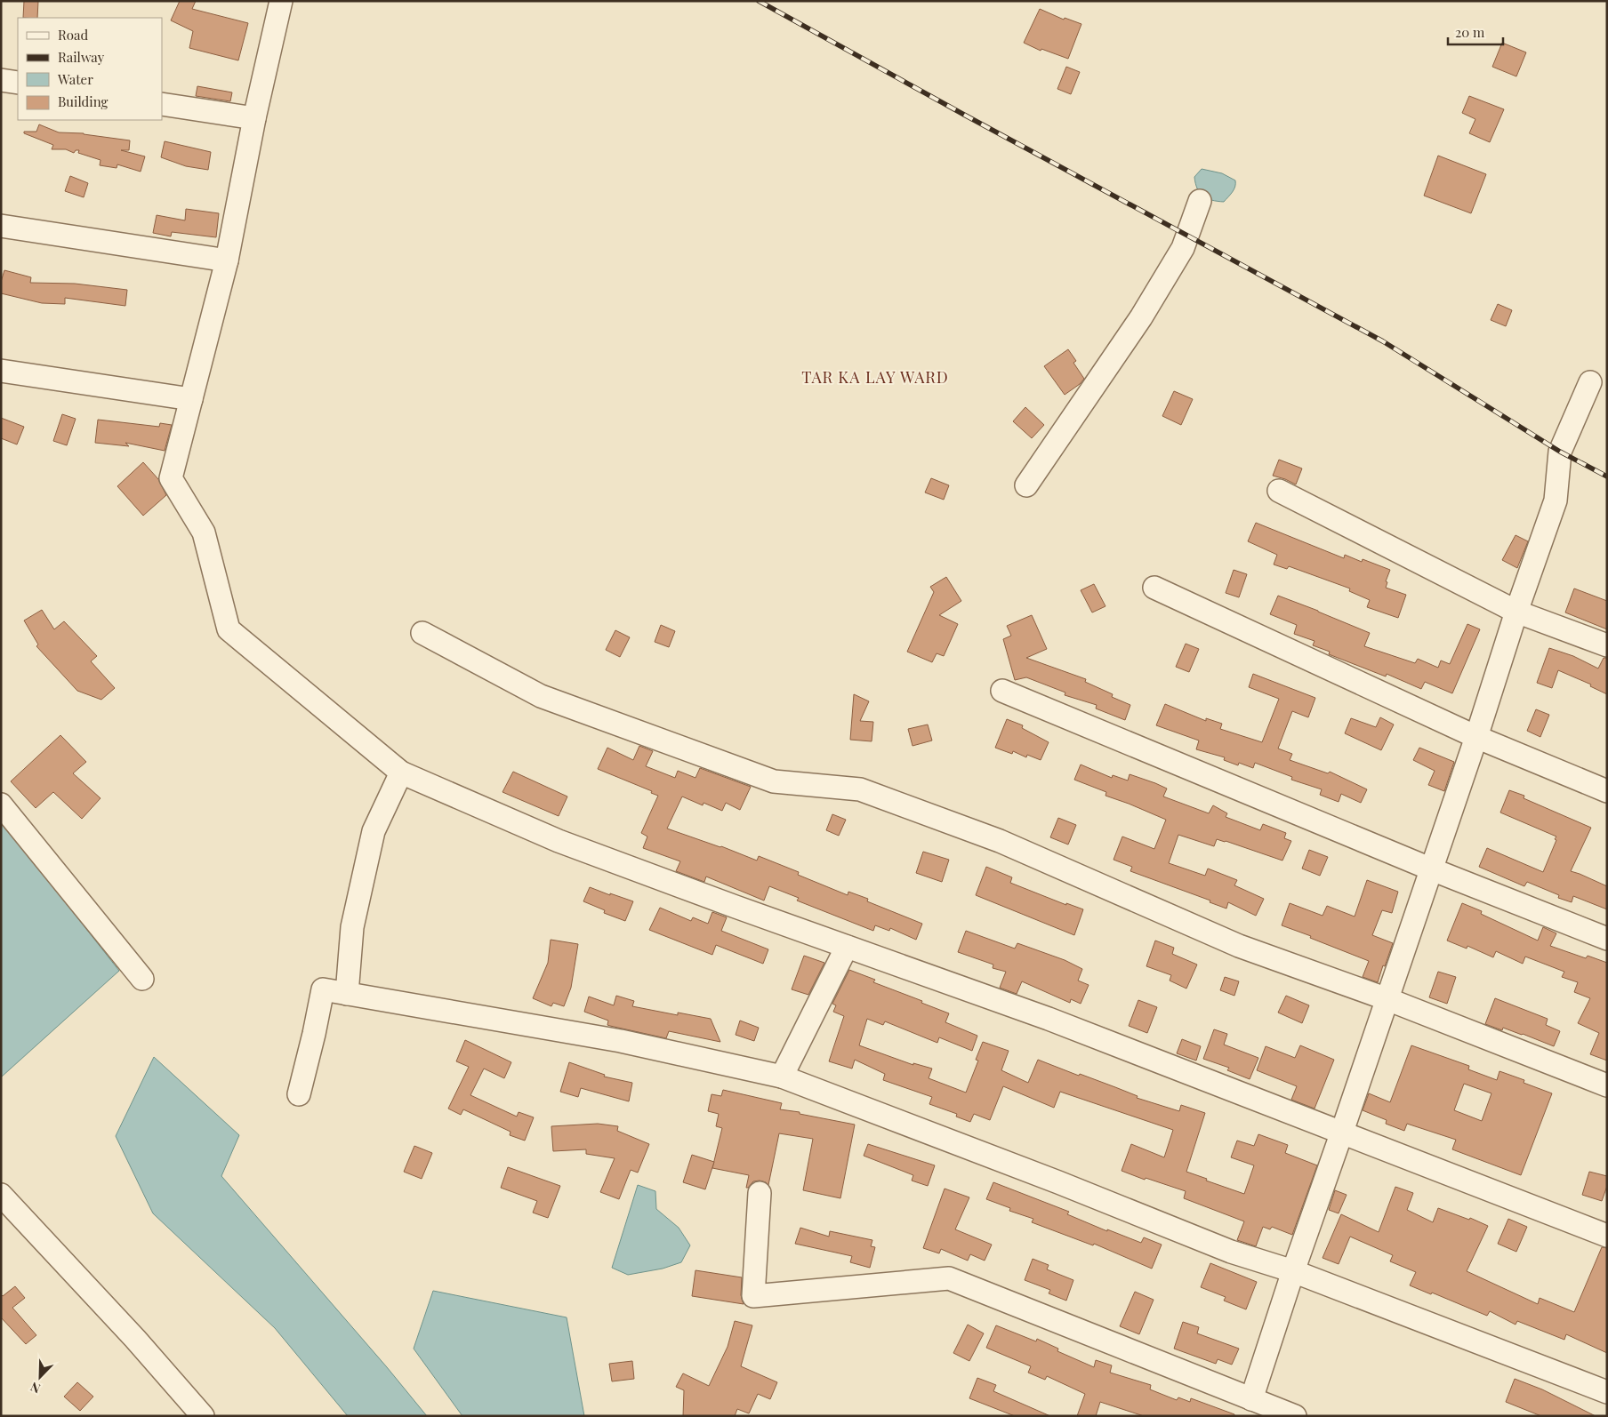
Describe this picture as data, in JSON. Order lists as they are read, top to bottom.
{
  "districts": ["TAR KA LAY WARD"],
  "legend": [
    "Road",
    "Railway",
    "Water",
    "Building"
  ],
  "scale_bar": "20 m",
  "north": "bottom left"
}
